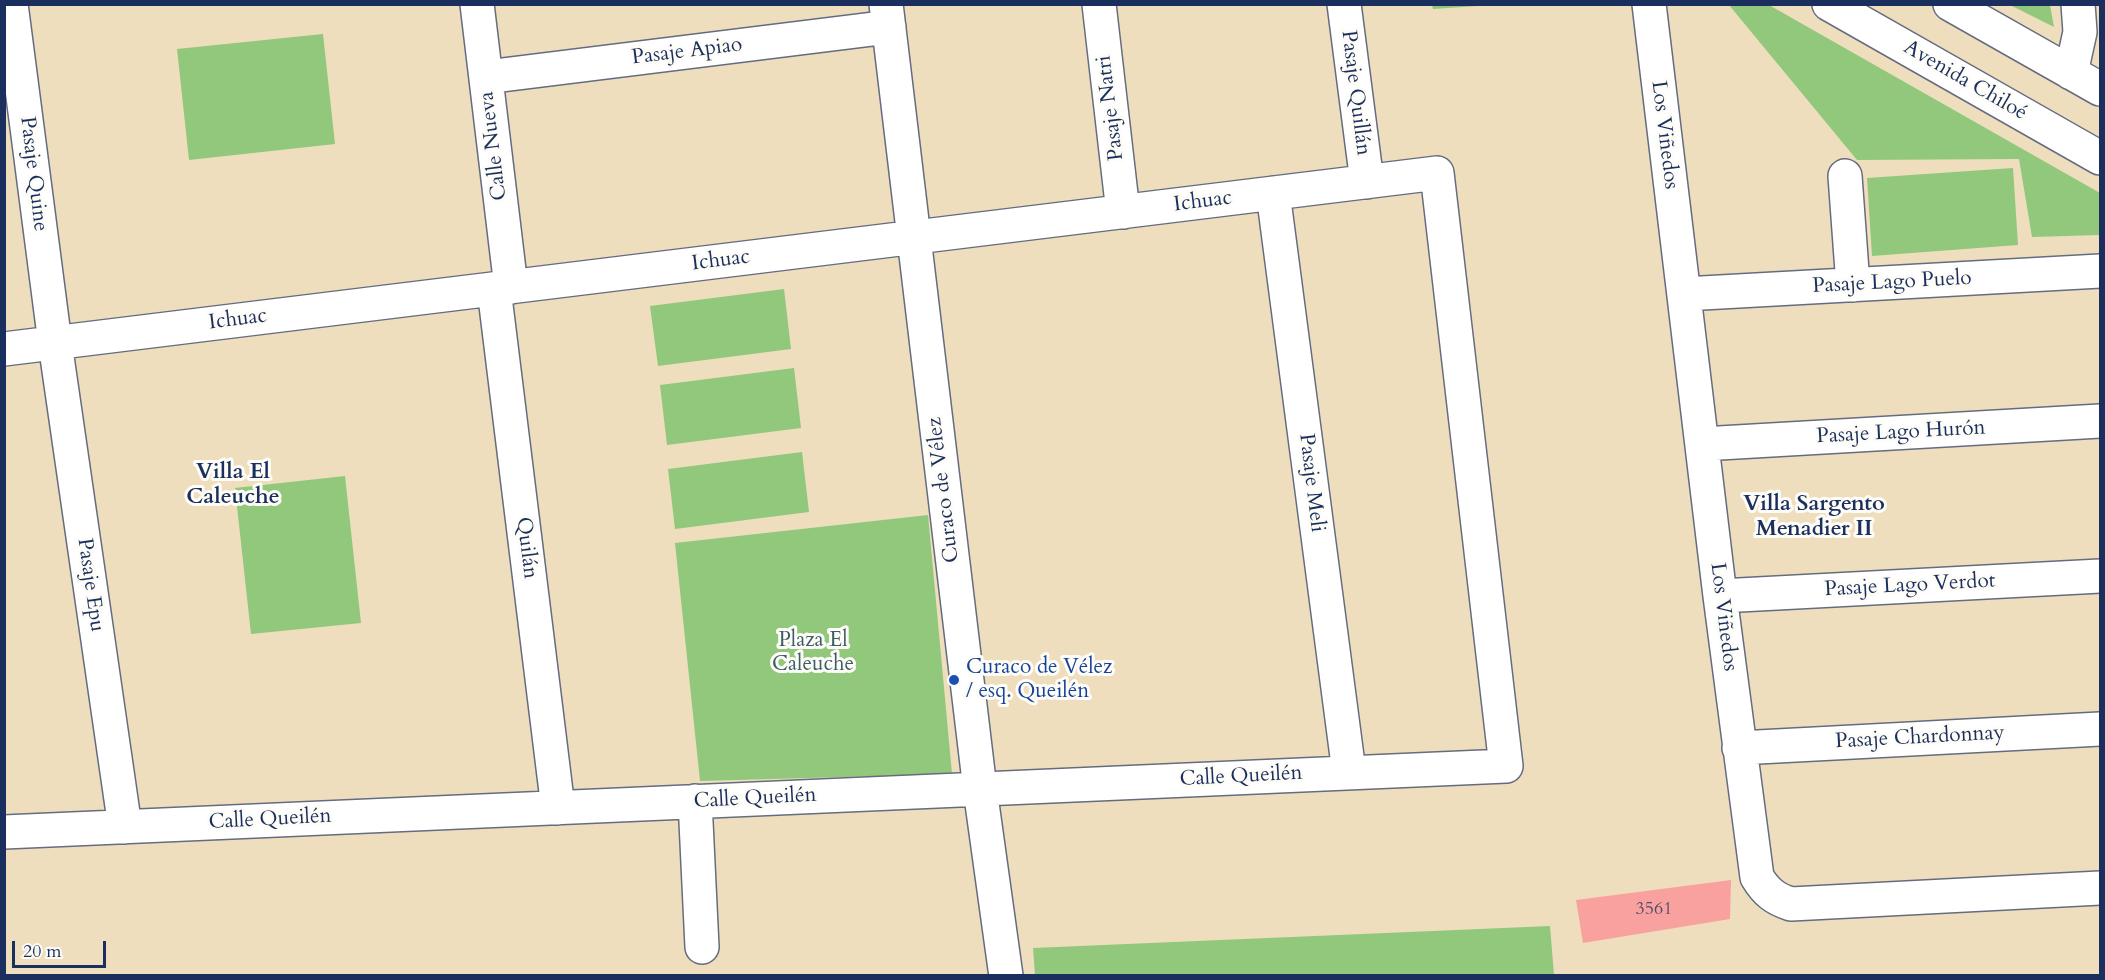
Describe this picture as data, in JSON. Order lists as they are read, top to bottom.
{
  "streets": {
    "street": [
      "Pasaje Apiao",
      "Avenida Chiloé",
      "Pasaje Quillán",
      "Pasaje Natri",
      "Los Viñedos",
      "Calle Nueva",
      "Pasaje Quine",
      "Ichuac",
      "Pasaje Lago Puelo",
      "Pasaje Lago Hurón",
      "Pasaje Meli",
      "Curaco de Vélez",
      "Quilán",
      "Pasaje Epu",
      "Pasaje Lago Verdot",
      "Pasaje Chardonnay",
      "Calle Queilén"
    ]
  },
  "crossings": [
    ["Pasaje Apiao", "Calle Nueva"],
    ["Pasaje Apiao", "Curaco de Vélez"],
    ["Pasaje Quillán", "Ichuac"],
    ["Pasaje Natri", "Ichuac"],
    ["Los Viñedos", "Pasaje Lago Puelo"],
    ["Los Viñedos", "Pasaje Lago Hurón"],
    ["Los Viñedos", "Pasaje Lago Verdot"],
    ["Los Viñedos", "Pasaje Chardonnay"],
    ["Calle Nueva", "Ichuac"],
    ["Calle Nueva", "Quilán"],
    ["Pasaje Quine", "Ichuac"],
    ["Pasaje Quine", "Pasaje Epu"],
    ["Ichuac", "Pasaje Meli"],
    ["Ichuac", "Curaco de Vélez"],
    ["Ichuac", "Quilán"],
    ["Ichuac", "Pasaje Epu"],
    ["Ichuac", "Calle Queilén"],
    ["Pasaje Meli", "Calle Queilén"],
    ["Curaco de Vélez", "Calle Queilén"],
    ["Quilán", "Calle Queilén"],
    ["Pasaje Epu", "Calle Queilén"]
  ],
  "districts": ["Villa El Caleuche", "Villa Sargento Menadier II"],
  "parks": ["Plaza El Caleuche"],
  "places": ["Curaco de Vélez / esq. Queilén"],
  "house_numbers": ["3561"],
  "scale_bar": "20 m"
}
